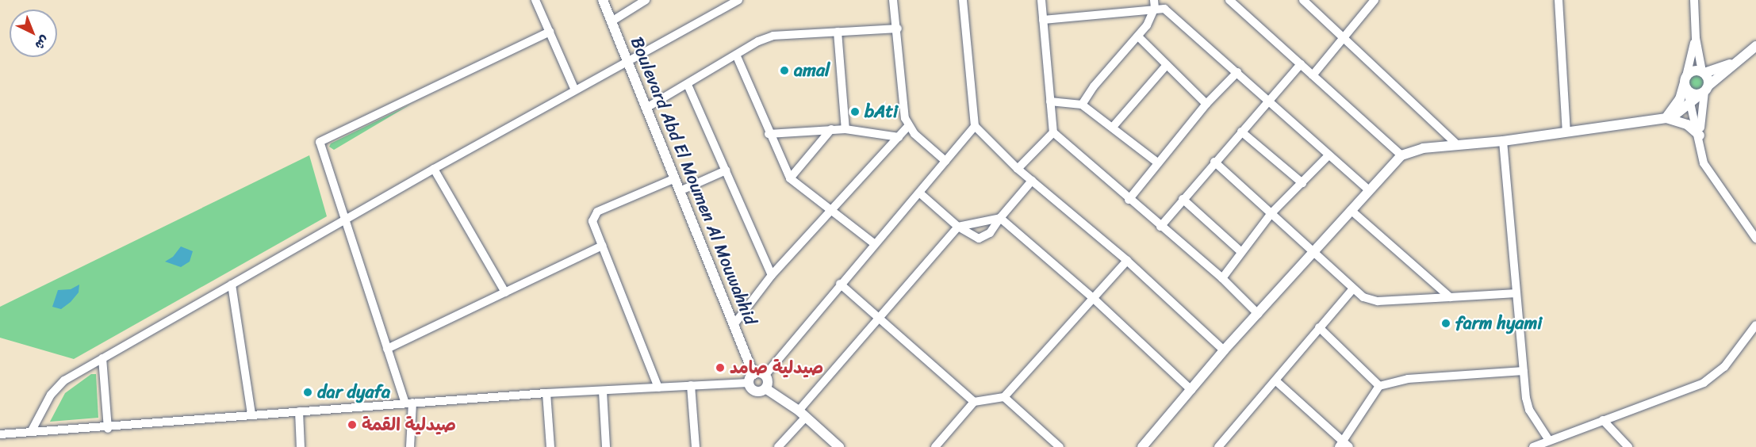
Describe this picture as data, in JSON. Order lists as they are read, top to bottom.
{
  "streets": {
    "street": ["Boulevard Abd El Moumen Al Mouwahhid"]
  },
  "places": [
    "amal",
    "bAti",
    "farm hyami",
    "صيدلية صامد",
    "dar dyafa",
    "صيدلية القمة"
  ],
  "north": "bottom right"
}
